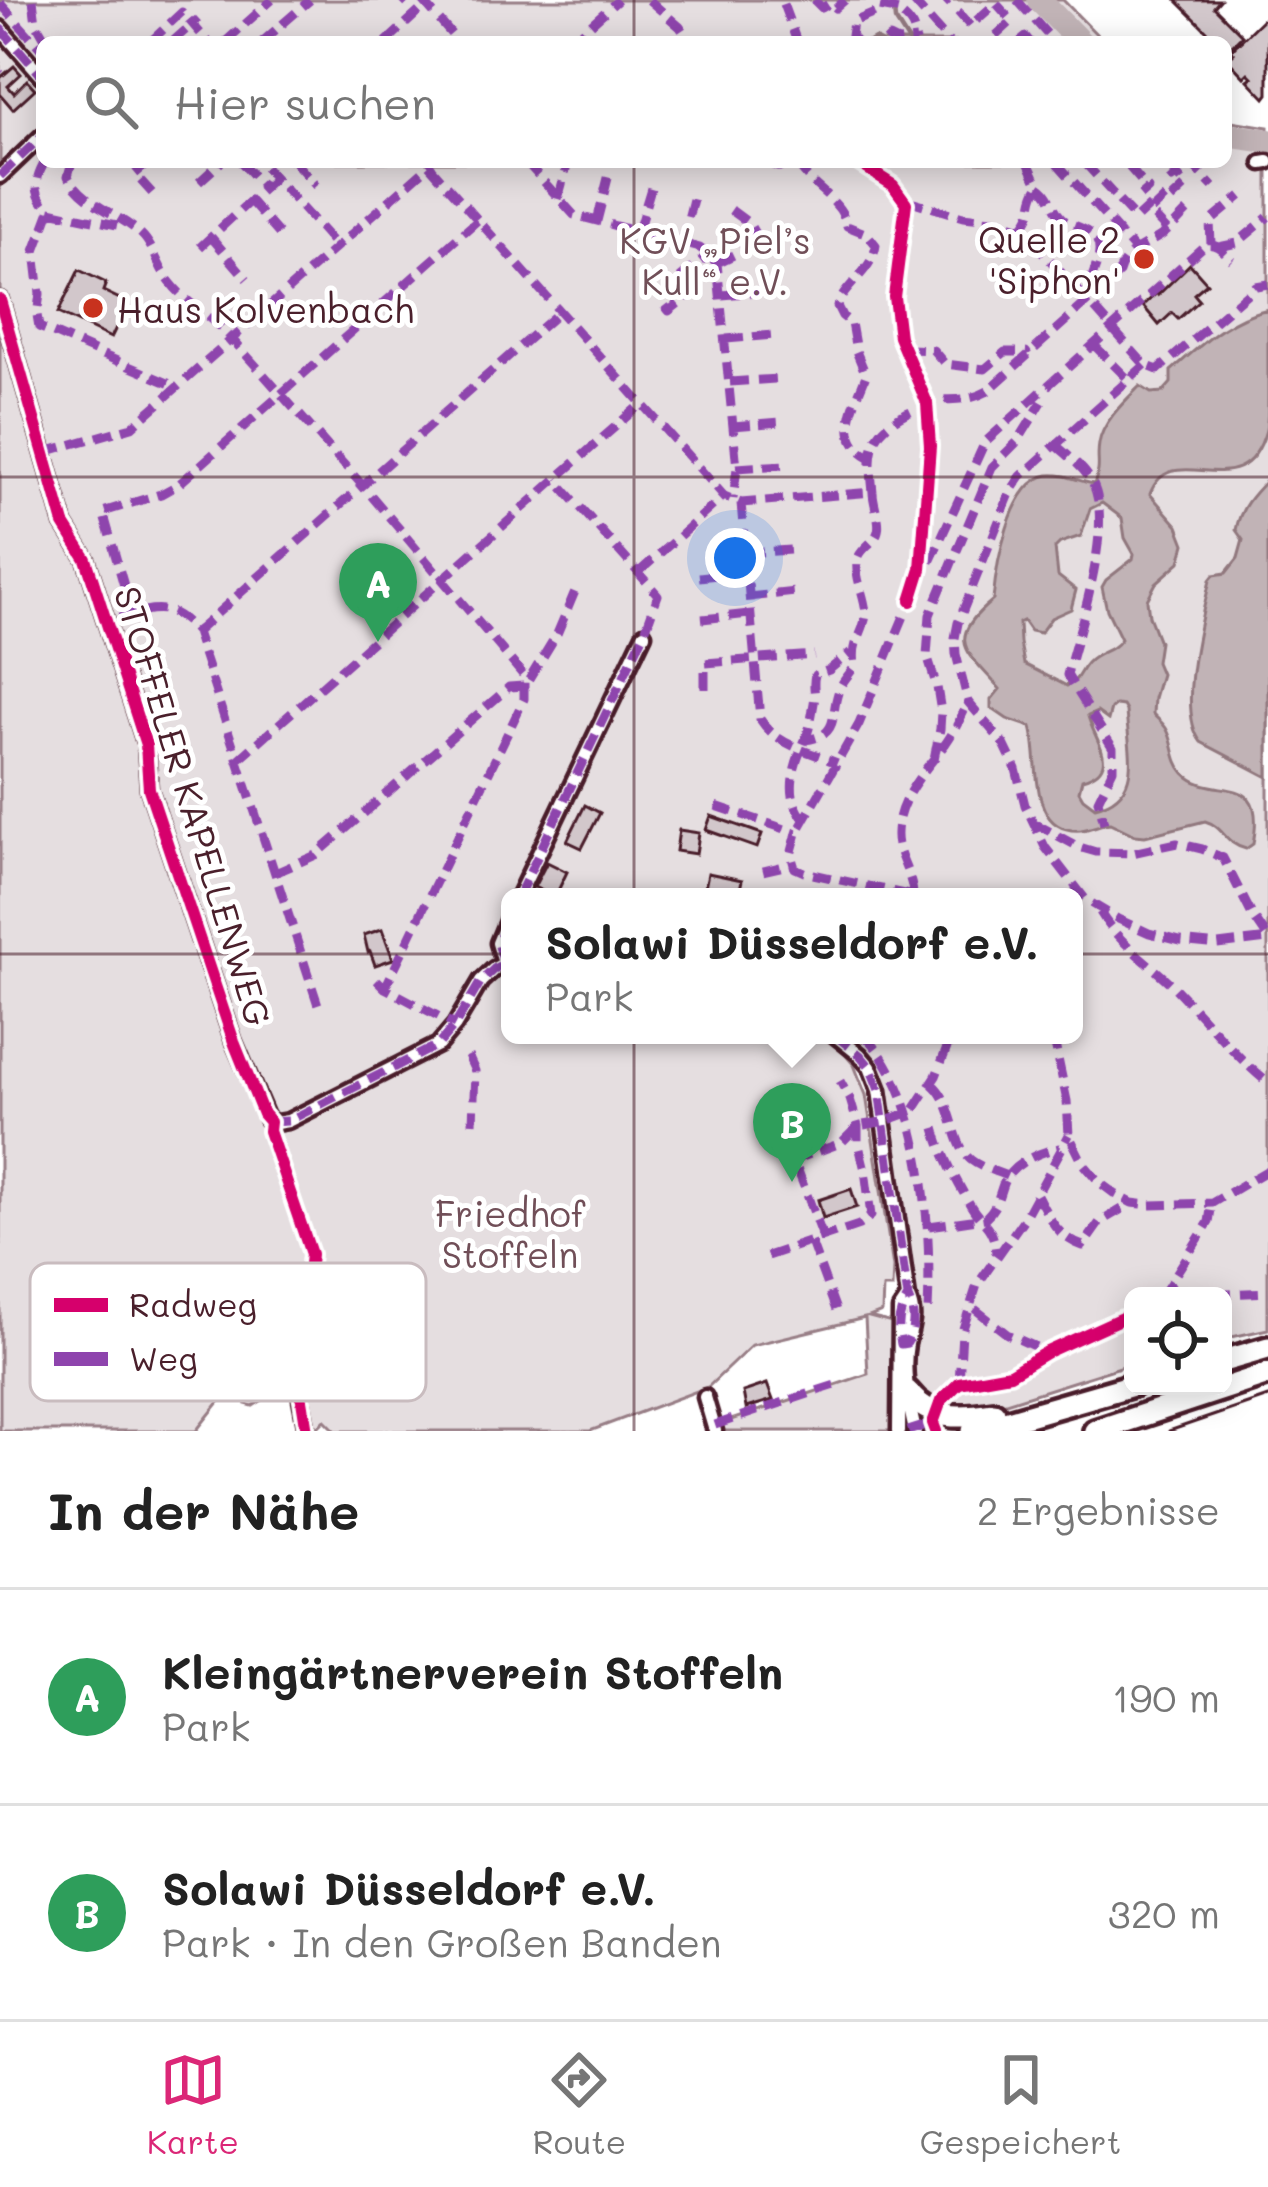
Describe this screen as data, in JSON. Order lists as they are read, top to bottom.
{
  "streets": {
    "street": ["STOFFELER KAPELLENWEG"]
  },
  "parks": ["KGV „Piel’s Kull“ e.V.", "Friedhof Stoffeln"],
  "places": ["Quelle 2 'Siphon'", "Haus Kolvenbach"],
  "legend": ["Radweg", "Weg"],
  "page": {
    "search": "Hier suchen",
    "pins": ["A", "B"],
    "popup": ["Solawi Düsseldorf e.V.", "Park"],
    "heading": ["In der Nähe", "2 Ergebnisse"],
    "list": [
      {
        "mark": "A",
        "name": "Kleingärtnerverein Stoffeln",
        "note": "Park",
        "value": "190 m"
      },
      {
        "mark": "B",
        "name": "Solawi Düsseldorf e.V.",
        "note": "Park · In den Großen Banden",
        "value": "320 m"
      }
    ],
    "nav": ["Karte", "Route", "Gespeichert"]
  }
}
